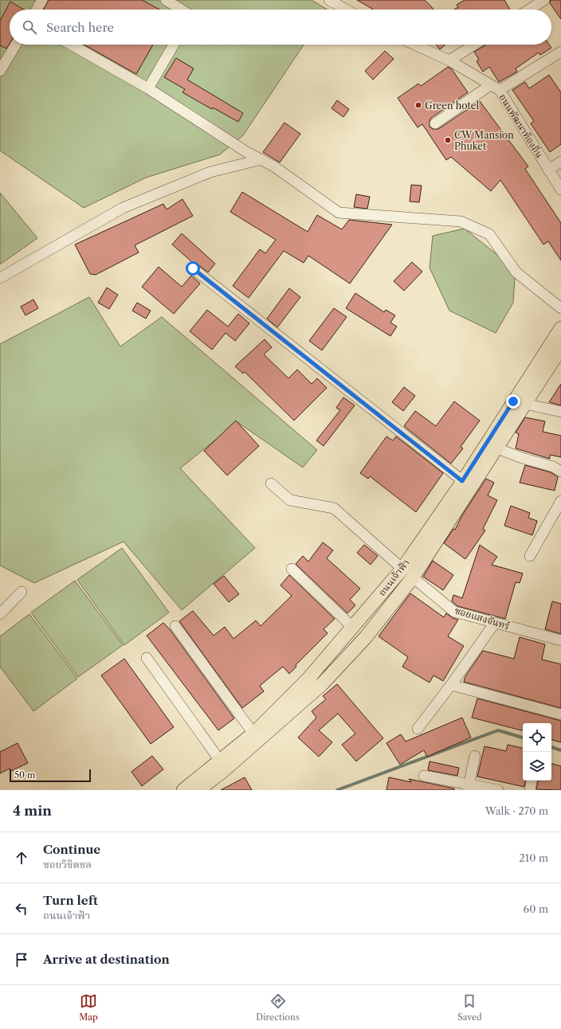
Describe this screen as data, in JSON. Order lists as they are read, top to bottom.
{
  "streets": {
    "main road": ["ถนนเจ้าฟ้า"],
    "street": ["ถนนพัฒนาท้องถิ่น", "ซอยแสงจันทร์"]
  },
  "crossings": [
    ["ถนนเจ้าฟ้า", "ซอยแสงจันทร์"]
  ],
  "places": ["Green hotel", "CW Mansion Phuket"],
  "scale_bar": "50 m",
  "page": {
    "search": "Search here",
    "scale": "50 m",
    "heading": ["4 min", "Walk · 270 m"],
    "list": [
      ["Continue", "ซอยวิชิตชล", "210 m"],
      ["Turn left", "ถนนเจ้าฟ้า", "60 m"],
      "Arrive at destination"
    ],
    "nav": ["Map", "Directions", "Saved"]
  }
}
